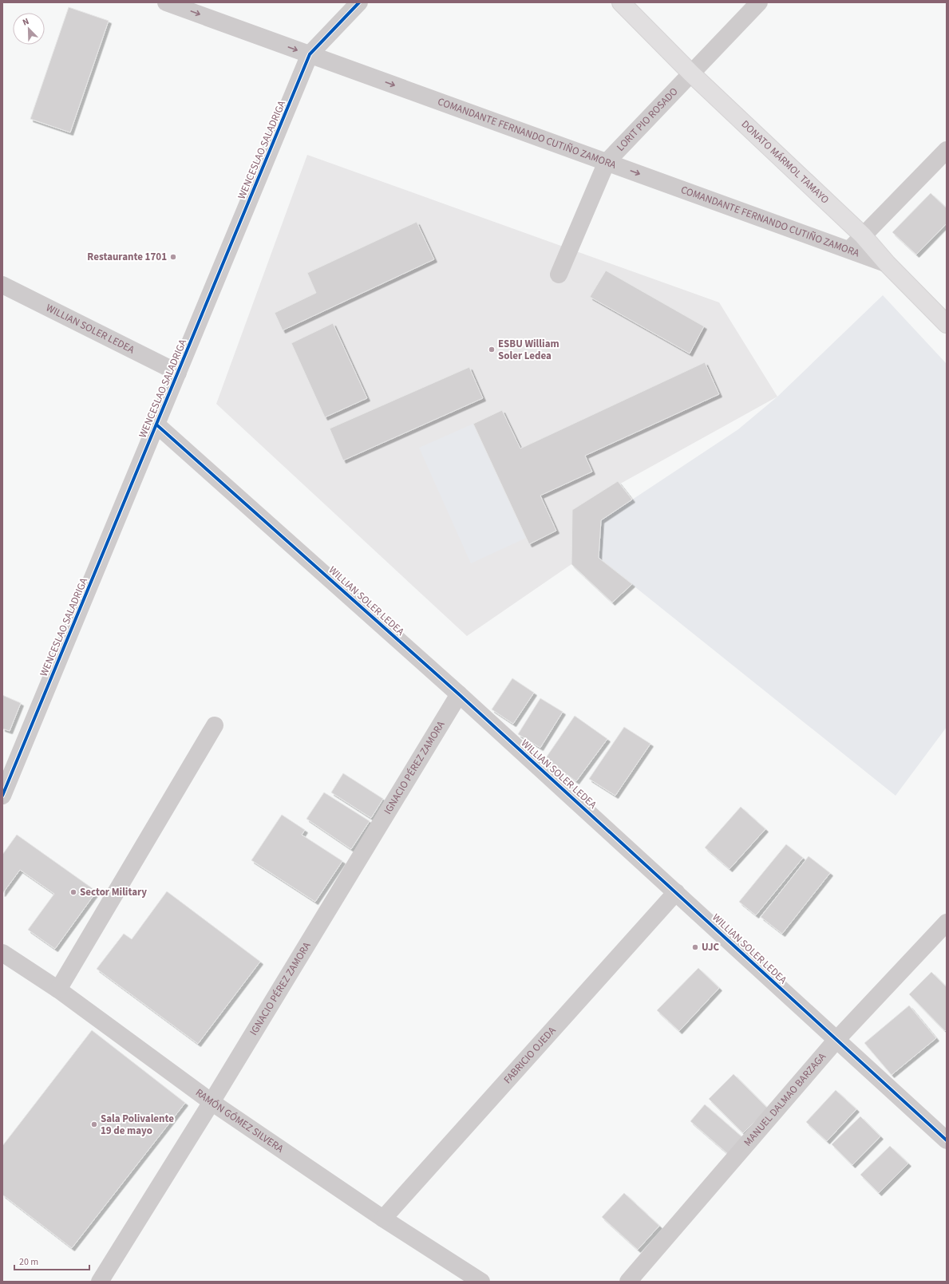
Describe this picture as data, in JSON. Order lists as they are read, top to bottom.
{
  "streets": {
    "main road": ["DONATO MÁRMOL TAMAYO"],
    "street": [
      "LORIT PIO ROSADO",
      "COMANDANTE FERNANDO CUTIÑO ZAMORA",
      "WENCESLAO SALADRIGA",
      "WILLIAN SOLER LEDEA",
      "IGNACIO PÉREZ ZAMORA",
      "FABRICIO OJEDA",
      "MANUEL DALMAO BARZAGA",
      "RAMÓN GÓMEZ SILVERA"
    ]
  },
  "crossings": [
    ["LORIT PIO ROSADO", "COMANDANTE FERNANDO CUTIÑO ZAMORA"],
    ["LORIT PIO ROSADO", "DONATO MÁRMOL TAMAYO"],
    ["COMANDANTE FERNANDO CUTIÑO ZAMORA", "WENCESLAO SALADRIGA"],
    ["COMANDANTE FERNANDO CUTIÑO ZAMORA", "DONATO MÁRMOL TAMAYO"],
    ["WENCESLAO SALADRIGA", "WILLIAN SOLER LEDEA"],
    ["WILLIAN SOLER LEDEA", "IGNACIO PÉREZ ZAMORA"],
    ["WILLIAN SOLER LEDEA", "FABRICIO OJEDA"],
    ["WILLIAN SOLER LEDEA", "MANUEL DALMAO BARZAGA"],
    ["IGNACIO PÉREZ ZAMORA", "RAMÓN GÓMEZ SILVERA"],
    ["FABRICIO OJEDA", "RAMÓN GÓMEZ SILVERA"]
  ],
  "one_way": ["COMANDANTE FERNANDO CUTIÑO ZAMORA"],
  "places": [
    "Restaurante 1701",
    "ESBU William Soler Ledea",
    "Sector Military",
    "UJC",
    "Sala Polivalente 19 de mayo"
  ],
  "scale_bar": "20 m",
  "north": "top left"
}
